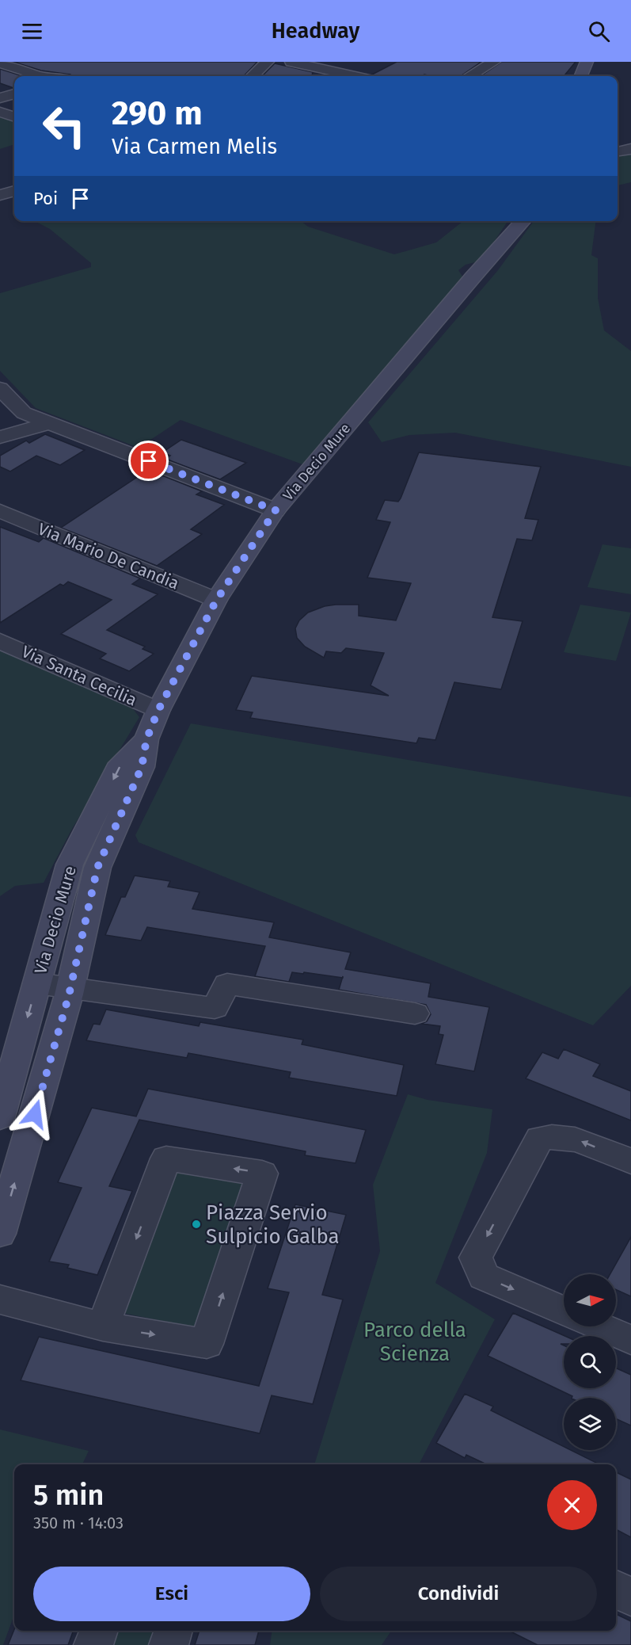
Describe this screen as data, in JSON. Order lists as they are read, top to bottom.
{
  "streets": {
    "street": ["Via Decio Mure", "Via Mario De Candia", "Via Santa Cecilia"]
  },
  "crossings": [
    ["Via Decio Mure", "Via Mario De Candia"],
    ["Via Decio Mure", "Via Santa Cecilia"]
  ],
  "parks": ["Parco della Scienza"],
  "places": ["Piazza Servio Sulpicio Galba"],
  "north": "right",
  "page": {
    "header": "Headway",
    "turn": ["290 m", "Via Carmen Melis"],
    "then": "Poi",
    "heading": ["5 min", "350 m · 14:03"],
    "buttons": ["Esci", "Condividi"]
  }
}
